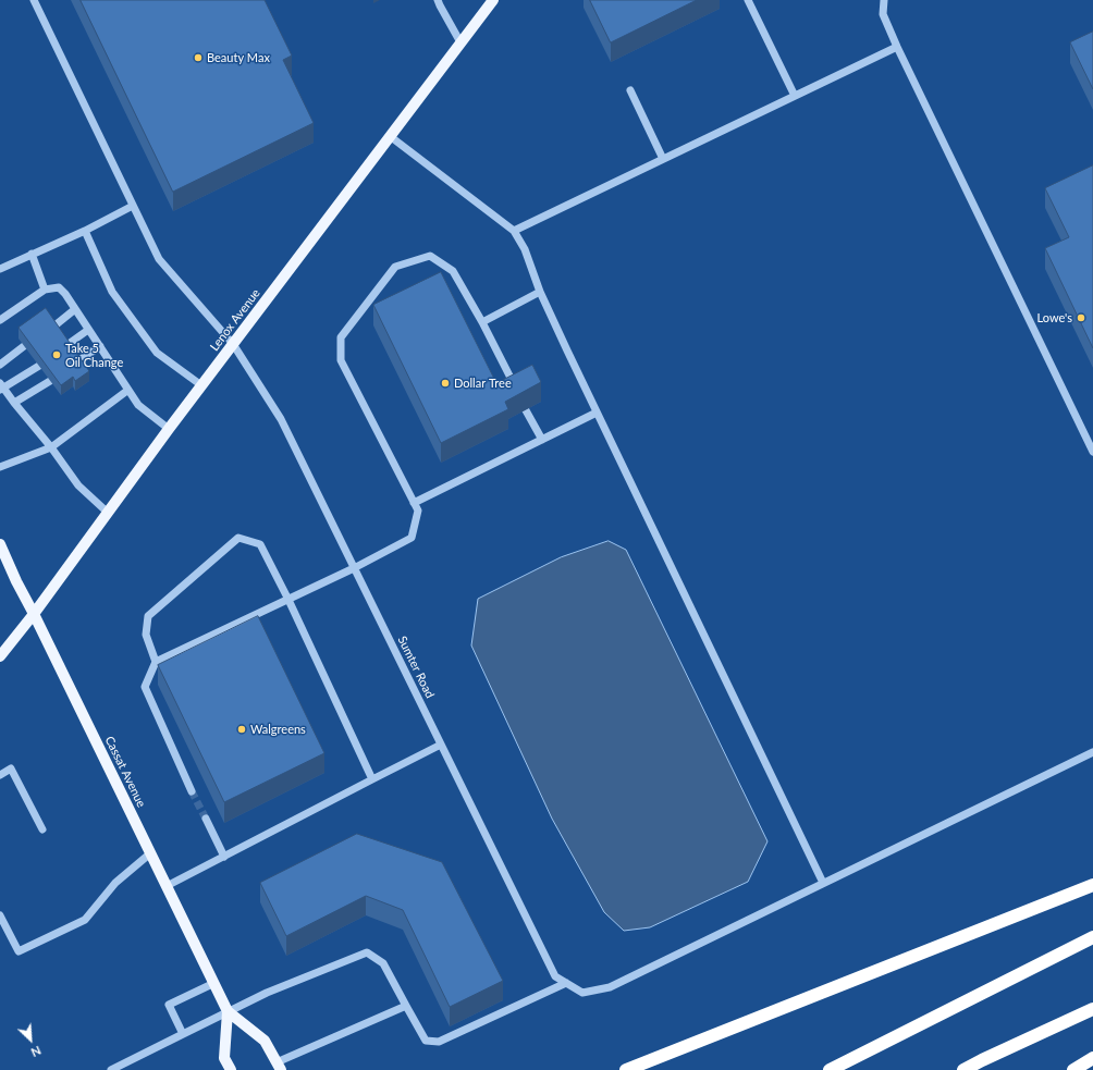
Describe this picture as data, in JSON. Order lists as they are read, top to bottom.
{
  "streets": {
    "main road": ["Lenox Avenue", "Cassat Avenue"],
    "street": ["Sumter Road"]
  },
  "crossings": [
    ["Lenox Avenue", "Sumter Road"],
    ["Lenox Avenue", "Cassat Avenue"]
  ],
  "places": [
    "Beauty Max",
    "Lowe's",
    "Take 5 Oil Change",
    "Dollar Tree",
    "Walgreens"
  ],
  "north": "bottom right"
}
